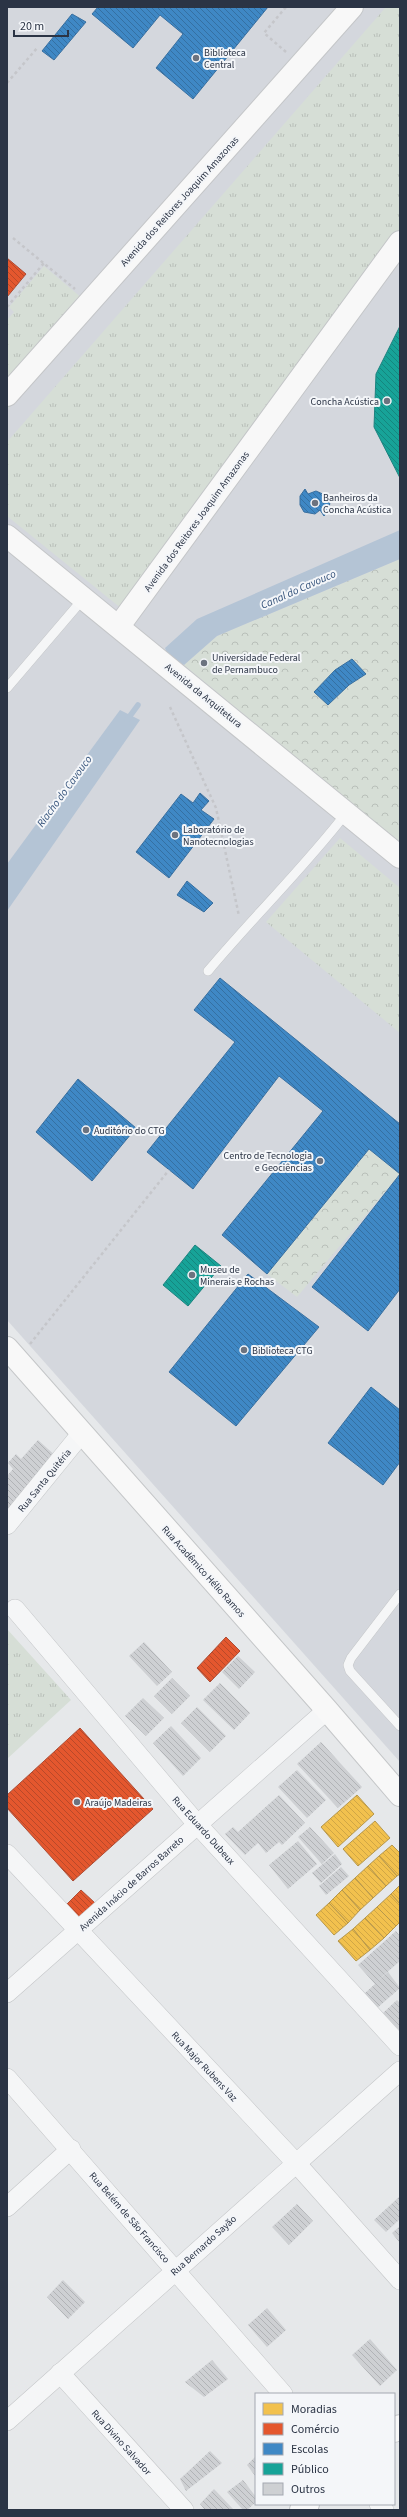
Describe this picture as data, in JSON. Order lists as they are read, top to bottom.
{
  "streets": {
    "street": [
      "Avenida dos Reitores Joaquim Amazonas",
      "Avenida da Arquitetura",
      "Rua Santa Quitéria",
      "Rua Acadêmico Hélio Ramos",
      "Rua Eduardo Dubeux",
      "Avenida Inácio de Barros Barreto",
      "Rua Major Rubens Vaz",
      "Rua Belém de São Francisco",
      "Rua Bernardo Sayão",
      "Rua Divino Salvador"
    ]
  },
  "crossings": [
    ["Avenida dos Reitores Joaquim Amazonas", "Avenida da Arquitetura"],
    ["Rua Santa Quitéria", "Rua Acadêmico Hélio Ramos"],
    ["Rua Acadêmico Hélio Ramos", "Avenida Inácio de Barros Barreto"],
    ["Rua Eduardo Dubeux", "Avenida Inácio de Barros Barreto"],
    ["Avenida Inácio de Barros Barreto", "Rua Major Rubens Vaz"],
    ["Rua Major Rubens Vaz", "Rua Bernardo Sayão"],
    ["Rua Belém de São Francisco", "Rua Bernardo Sayão"],
    ["Rua Bernardo Sayão", "Rua Divino Salvador"]
  ],
  "water": ["Canal do Cavouco", "Riacho do Cavouco"],
  "places": [
    "Biblioteca Central",
    "Concha Acústica",
    "Banheiros da Concha Acústica",
    "Universidade Federal de Pernambuco",
    "Laboratório de Nanotecnologias",
    "Auditório do CTG",
    "Centro de Tecnologia e Geociências",
    "Museu de Minerais e Rochas",
    "Biblioteca CTG",
    "Araújo Madeiras"
  ],
  "legend": [
    "Moradias",
    "Comércio",
    "Escolas",
    "Público",
    "Outros"
  ],
  "scale_bar": "20 m"
}
